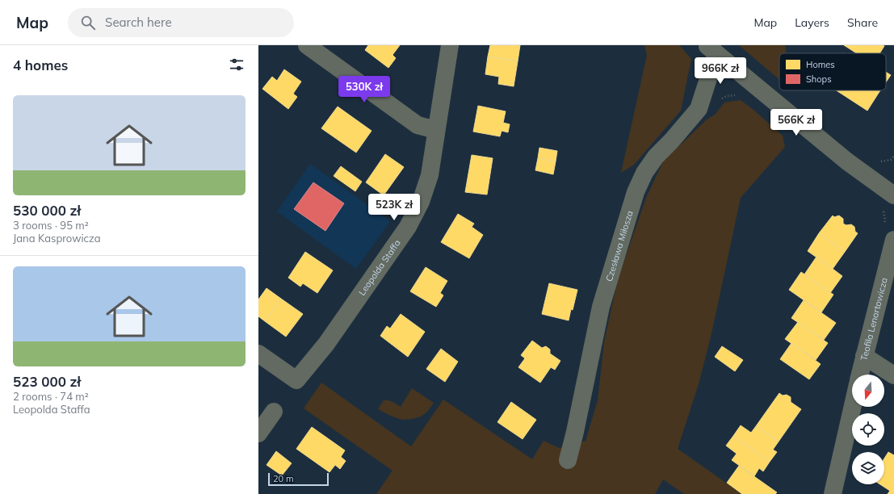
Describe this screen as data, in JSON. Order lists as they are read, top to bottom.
{
  "streets": {
    "street": ["Czesława Miłosza", "Leopolda Staffa", "Teofila Lenartowicza"]
  },
  "legend": ["Homes", "Shops"],
  "scale_bar": "20 m",
  "north": "bottom",
  "page": {
    "header": "Map",
    "search": "Search here",
    "nav": ["Map", "Layers", "Share"],
    "heading": "4 homes",
    "price": [
      "966K zł",
      "530K zł",
      "566K zł",
      "523K zł"
    ],
    "list": [
      {
        "name": "530 000 zł",
        "note": "3 rooms · 95 m² · Jana Kasprowicza"
      },
      {
        "name": "523 000 zł",
        "note": "2 rooms · 74 m² · Leopolda Staffa"
      }
    ],
    "scale": "20 m"
  }
}
